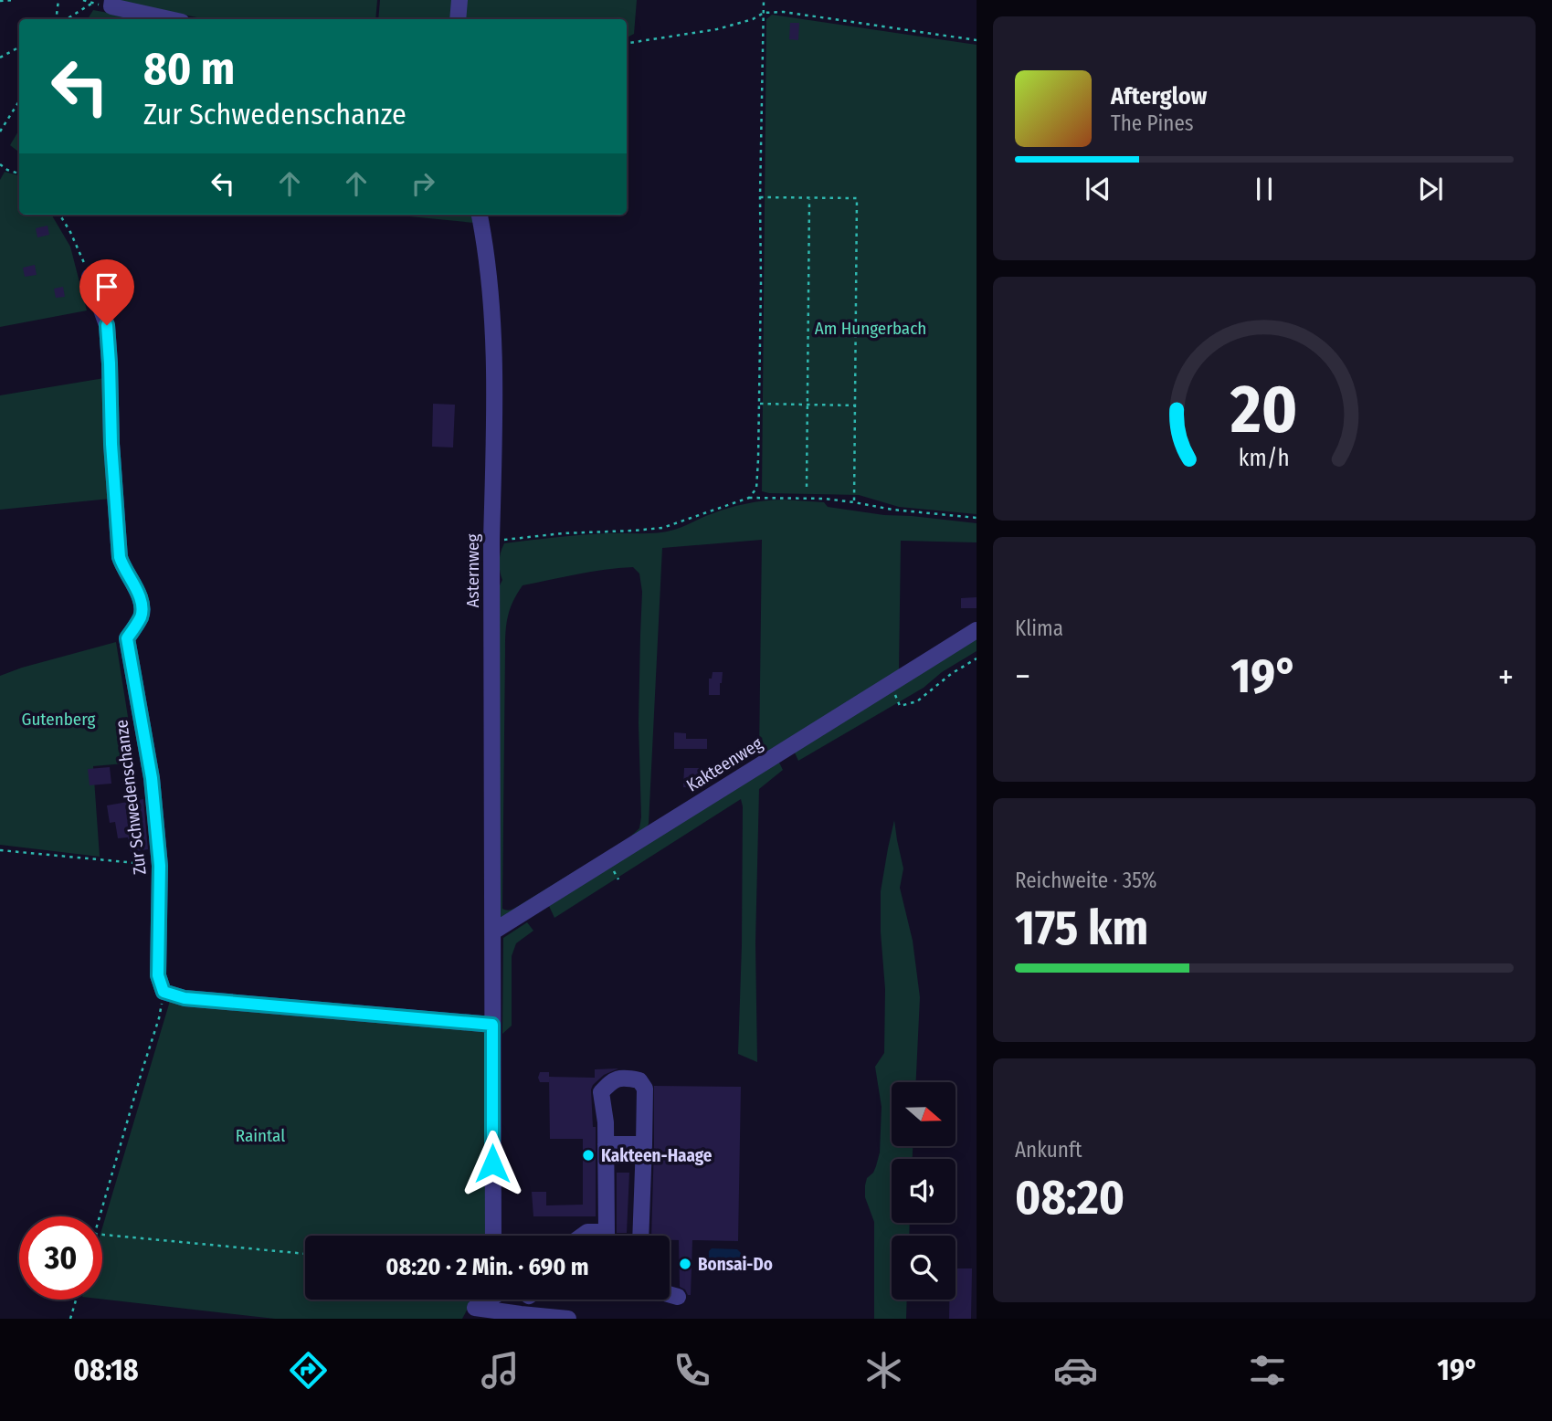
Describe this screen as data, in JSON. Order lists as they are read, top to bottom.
{
  "streets": {
    "street": ["Asternweg", "Kakteenweg", "Zur Schwedenschanze"]
  },
  "crossings": [
    ["Asternweg", "Kakteenweg"]
  ],
  "parks": ["Am Hungerbach", "Gutenberg", "Raintal"],
  "places": ["Kakteen-Haage", "Bonsai-Do"],
  "north": "right",
  "page": {
    "turn": ["80 m", "Zur Schwedenschanze"],
    "song": ["Afterglow", "The Pines"],
    "tile": [
      "Klima",
      ["Reichweite · 35%", "175 km"],
      ["Ankunft", "08:20"]
    ],
    "heat": ["−", "19°", "+"],
    "limit": "30",
    "trip": "08:20 · 2 Min. · 690 m",
    "tabs": ["08:18", "19°"],
    "gauge": ["20", "km/h"]
  }
}
